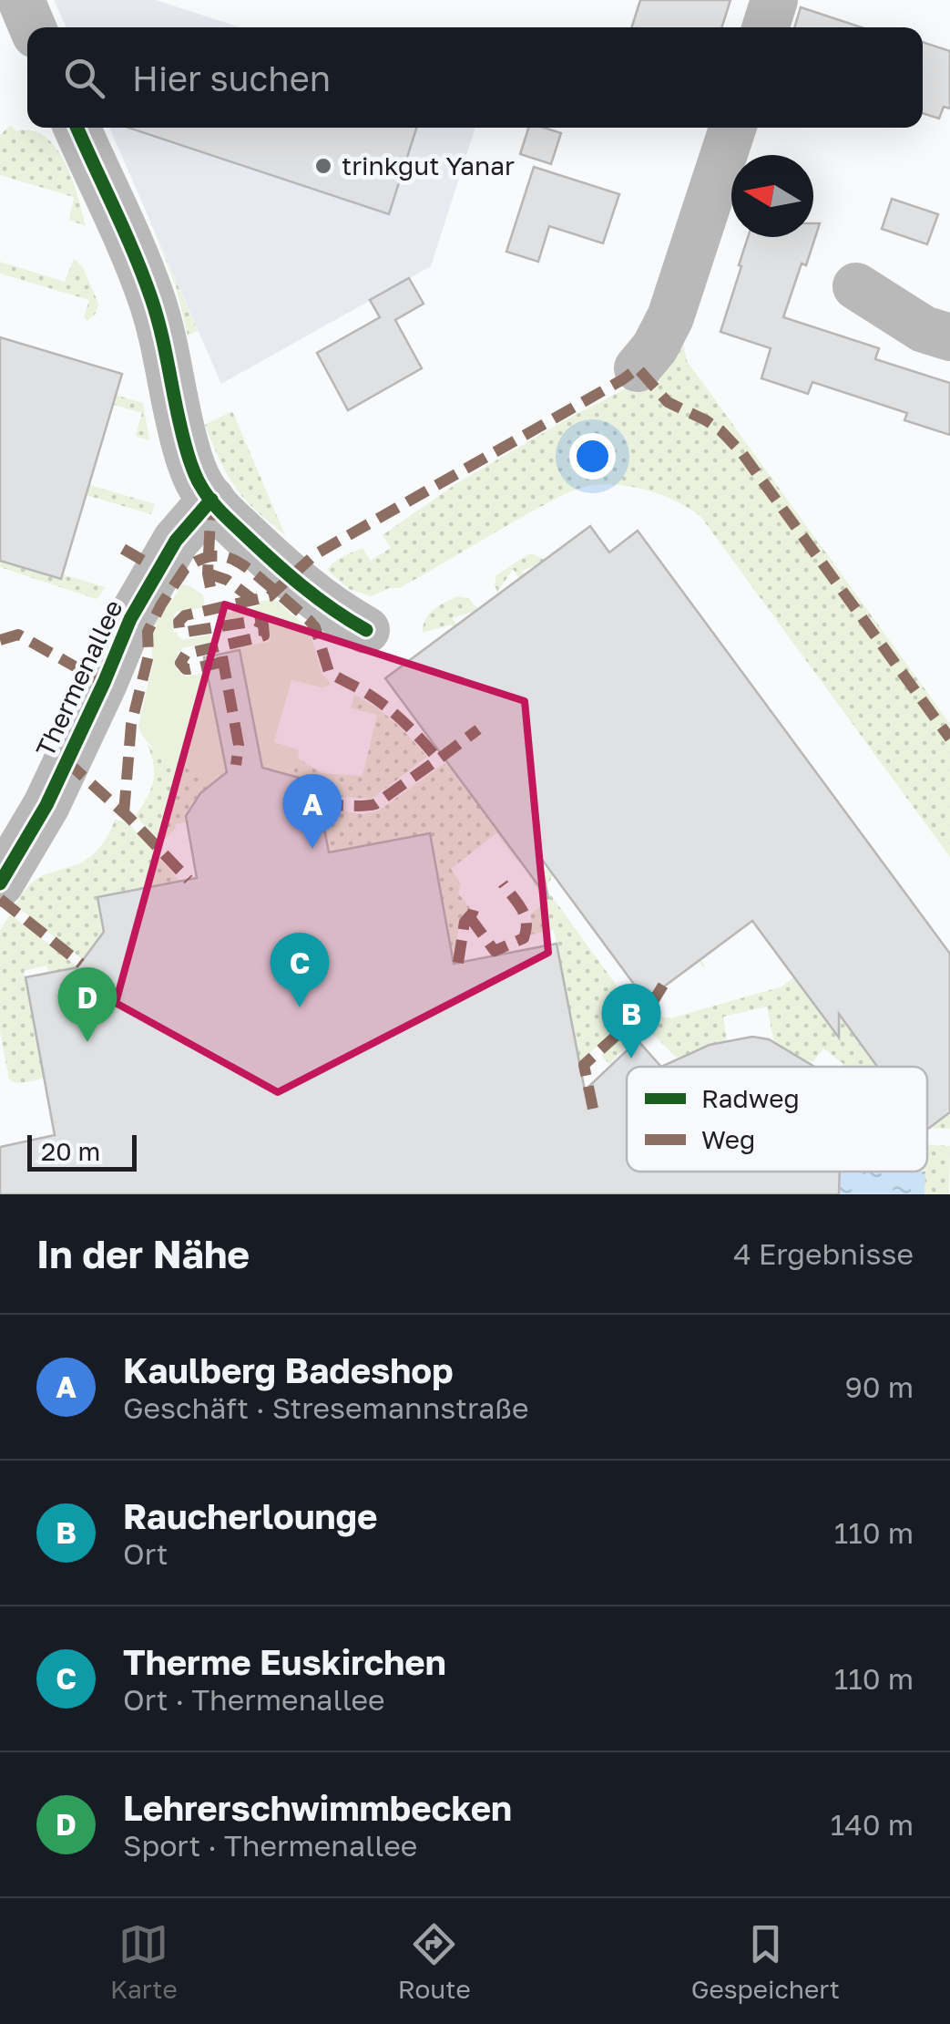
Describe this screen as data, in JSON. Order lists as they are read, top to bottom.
{
  "streets": {
    "street": ["Thermenallee"]
  },
  "places": ["trinkgut Yanar"],
  "legend": ["Radweg", "Weg"],
  "scale_bar": "20 m",
  "north": "left",
  "page": {
    "search": "Hier suchen",
    "pins": [
      "A",
      "C",
      "D",
      "B"
    ],
    "scale": "20 m",
    "heading": ["In der Nähe", "4 Ergebnisse"],
    "list": [
      {
        "mark": "A",
        "name": "Kaulberg Badeshop",
        "note": "Geschäft · Stresemannstraße",
        "value": "90 m"
      },
      {
        "mark": "B",
        "name": "Raucherlounge",
        "note": "Ort",
        "value": "110 m"
      },
      {
        "mark": "C",
        "name": "Therme Euskirchen",
        "note": "Ort · Thermenallee",
        "value": "110 m"
      },
      {
        "mark": "D",
        "name": "Lehrerschwimmbecken",
        "note": "Sport · Thermenallee",
        "value": "140 m"
      }
    ],
    "nav": ["Karte", "Route", "Gespeichert"]
  }
}
